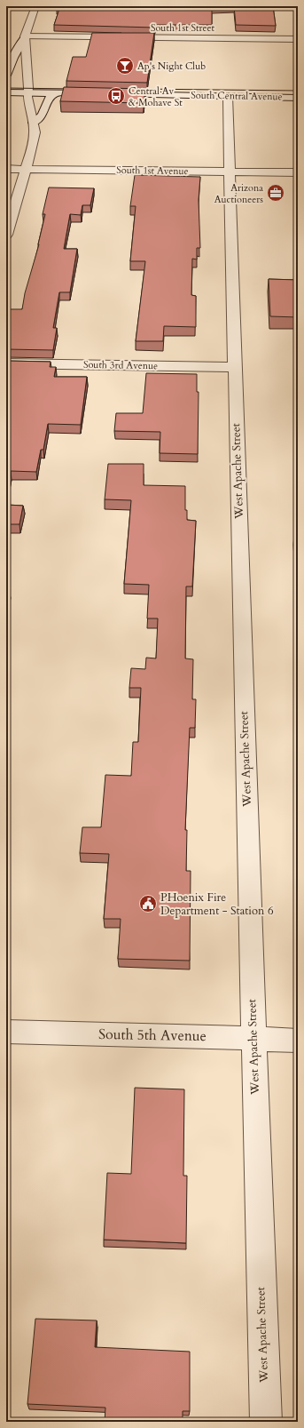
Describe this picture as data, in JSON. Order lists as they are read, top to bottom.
{
  "streets": {
    "street": [
      "South 1st Street",
      "South Central Avenue",
      "South 1st Avenue",
      "South 3rd Avenue",
      "West Apache Street",
      "South 5th Avenue"
    ]
  },
  "crossings": [
    ["South Central Avenue", "West Apache Street"],
    ["South 1st Avenue", "West Apache Street"],
    ["South 3rd Avenue", "West Apache Street"],
    ["West Apache Street", "South 5th Avenue"]
  ],
  "places": {
    "bar": ["Ap's Night Club"],
    "bus stop": ["Central Av & Mohave St"],
    "office": ["Arizona Auctioneers"],
    "public building": ["PHoenix Fire Department - Station 6"]
  }
}
